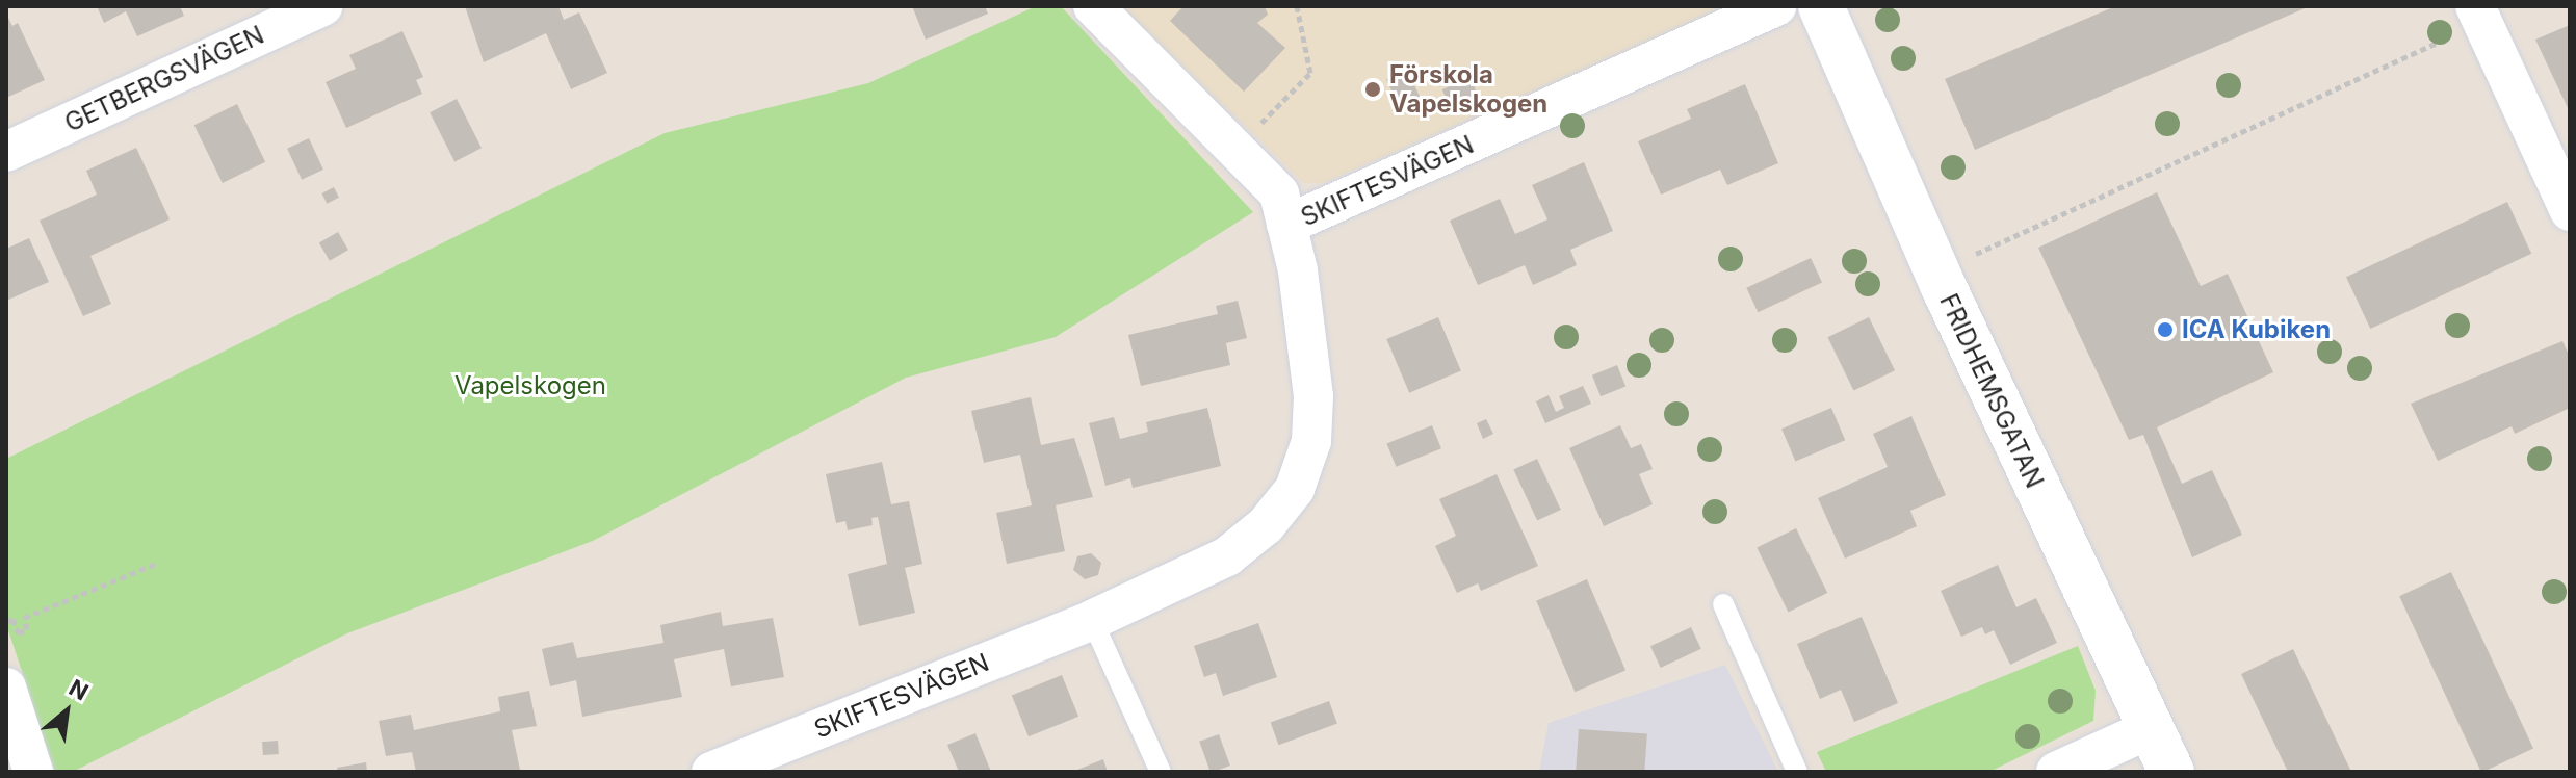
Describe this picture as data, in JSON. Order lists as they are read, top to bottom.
{
  "streets": {
    "street": ["GETBERGSVÄGEN", "SKIFTESVÄGEN", "FRIDHEMSGATAN"]
  },
  "parks": ["Vapelskogen"],
  "places": ["Förskola Vapelskogen", "ICA Kubiken"],
  "north": "top right"
}
